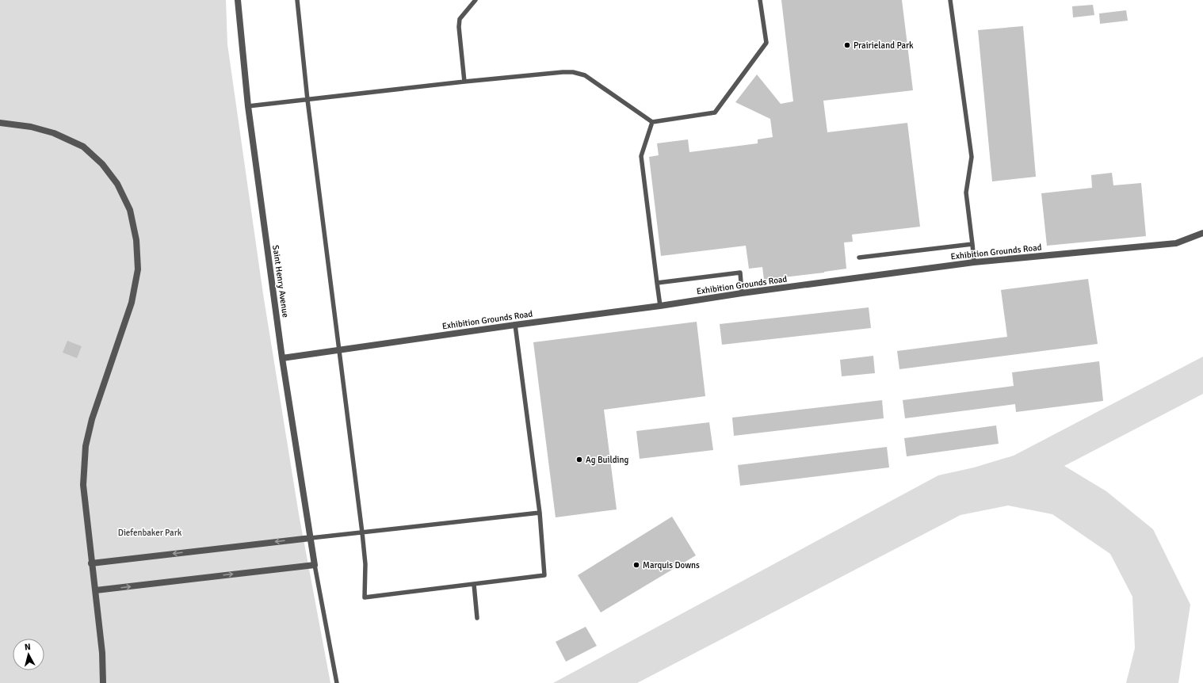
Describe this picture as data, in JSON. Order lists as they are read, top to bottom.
{
  "streets": {
    "street": ["Exhibition Grounds Road", "Saint Henry Avenue"]
  },
  "crossings": [
    ["Exhibition Grounds Road", "Saint Henry Avenue"]
  ],
  "parks": ["Diefenbaker Park"],
  "places": ["Prairieland Park", "Ag Building", "Marquis Downs"],
  "north": "top"
}
